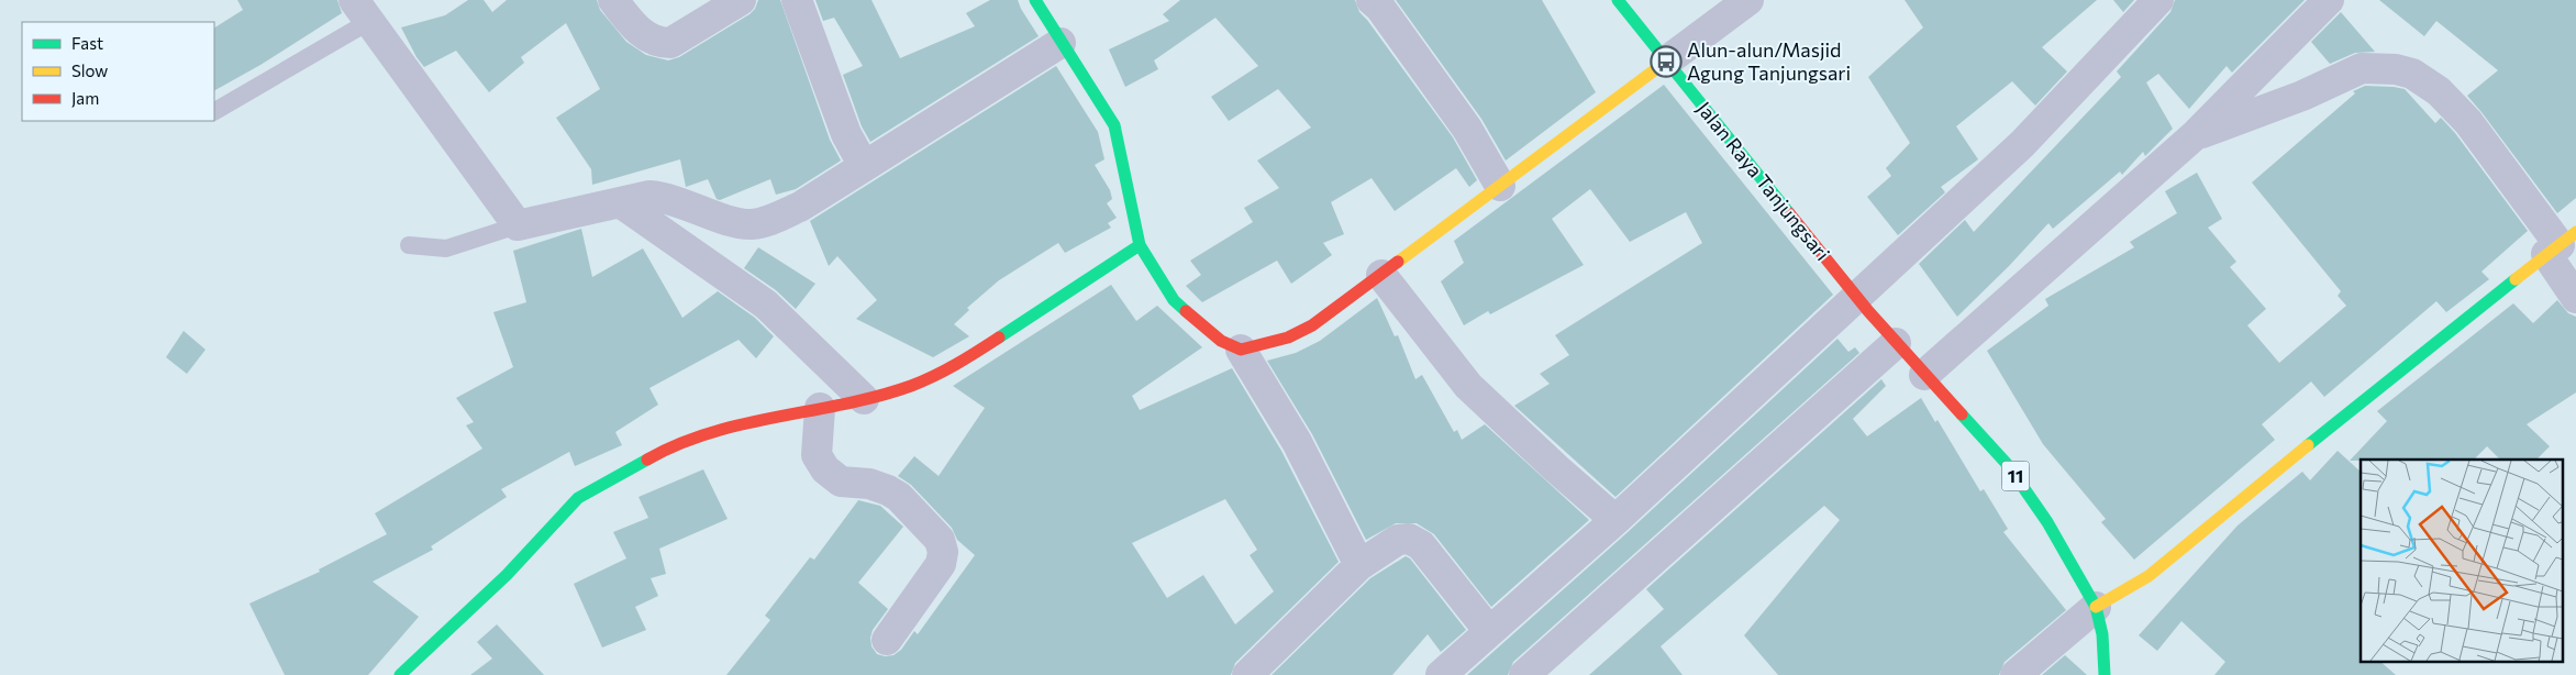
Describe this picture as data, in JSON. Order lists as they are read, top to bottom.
{
  "streets": {
    "main road": ["Jalan Raya Tanjungsari", "11"]
  },
  "crossings": [
    ["Jalan Raya Tanjungsari", "11"]
  ],
  "places": {
    "bus stop": ["Alun-alun/Masjid Agung Tanjungsari"]
  },
  "legend": ["Fast", "Slow", "Jam"]
}
